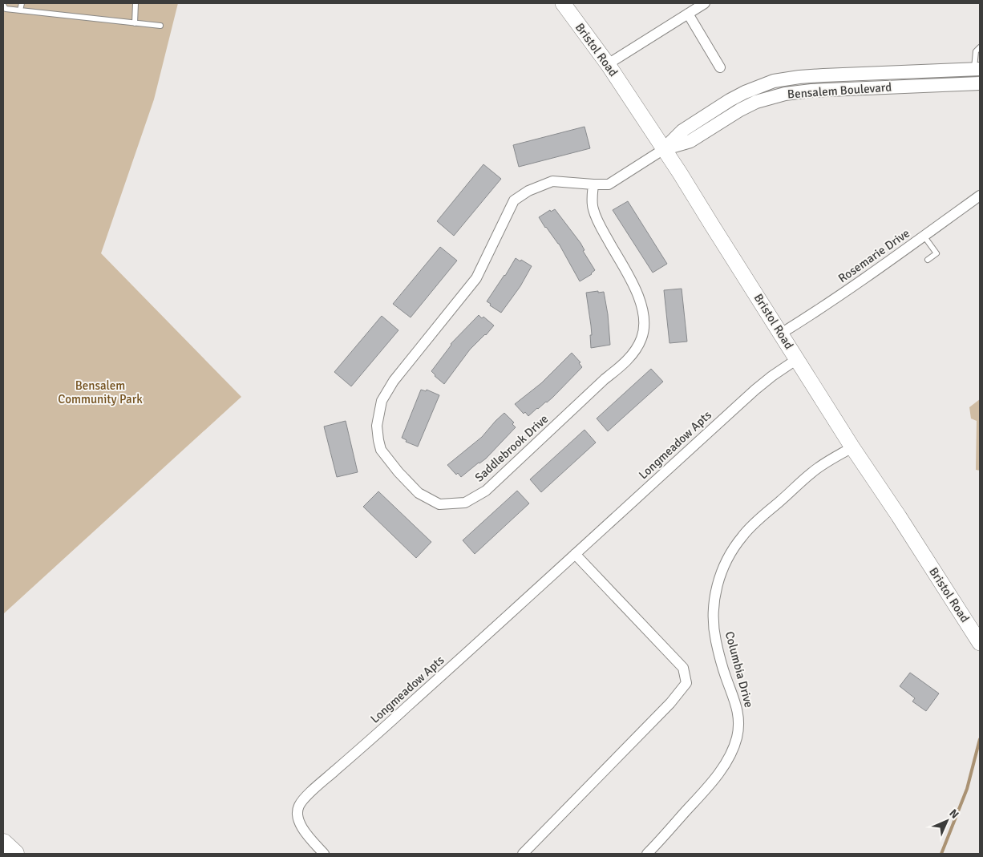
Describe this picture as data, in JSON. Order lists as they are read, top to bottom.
{
  "streets": {
    "main road": ["Bristol Road"],
    "street": [
      "Bensalem Boulevard",
      "Rosemarie Drive",
      "Longmeadow Apts",
      "Saddlebrook Drive",
      "Columbia Drive"
    ]
  },
  "crossings": [
    ["Bristol Road", "Bensalem Boulevard"],
    ["Bristol Road", "Rosemarie Drive"],
    ["Bristol Road", "Longmeadow Apts"],
    ["Bristol Road", "Saddlebrook Drive"],
    ["Bristol Road", "Columbia Drive"],
    ["Bensalem Boulevard", "Saddlebrook Drive"]
  ],
  "parks": ["Bensalem Community Park"],
  "north": "top right"
}
